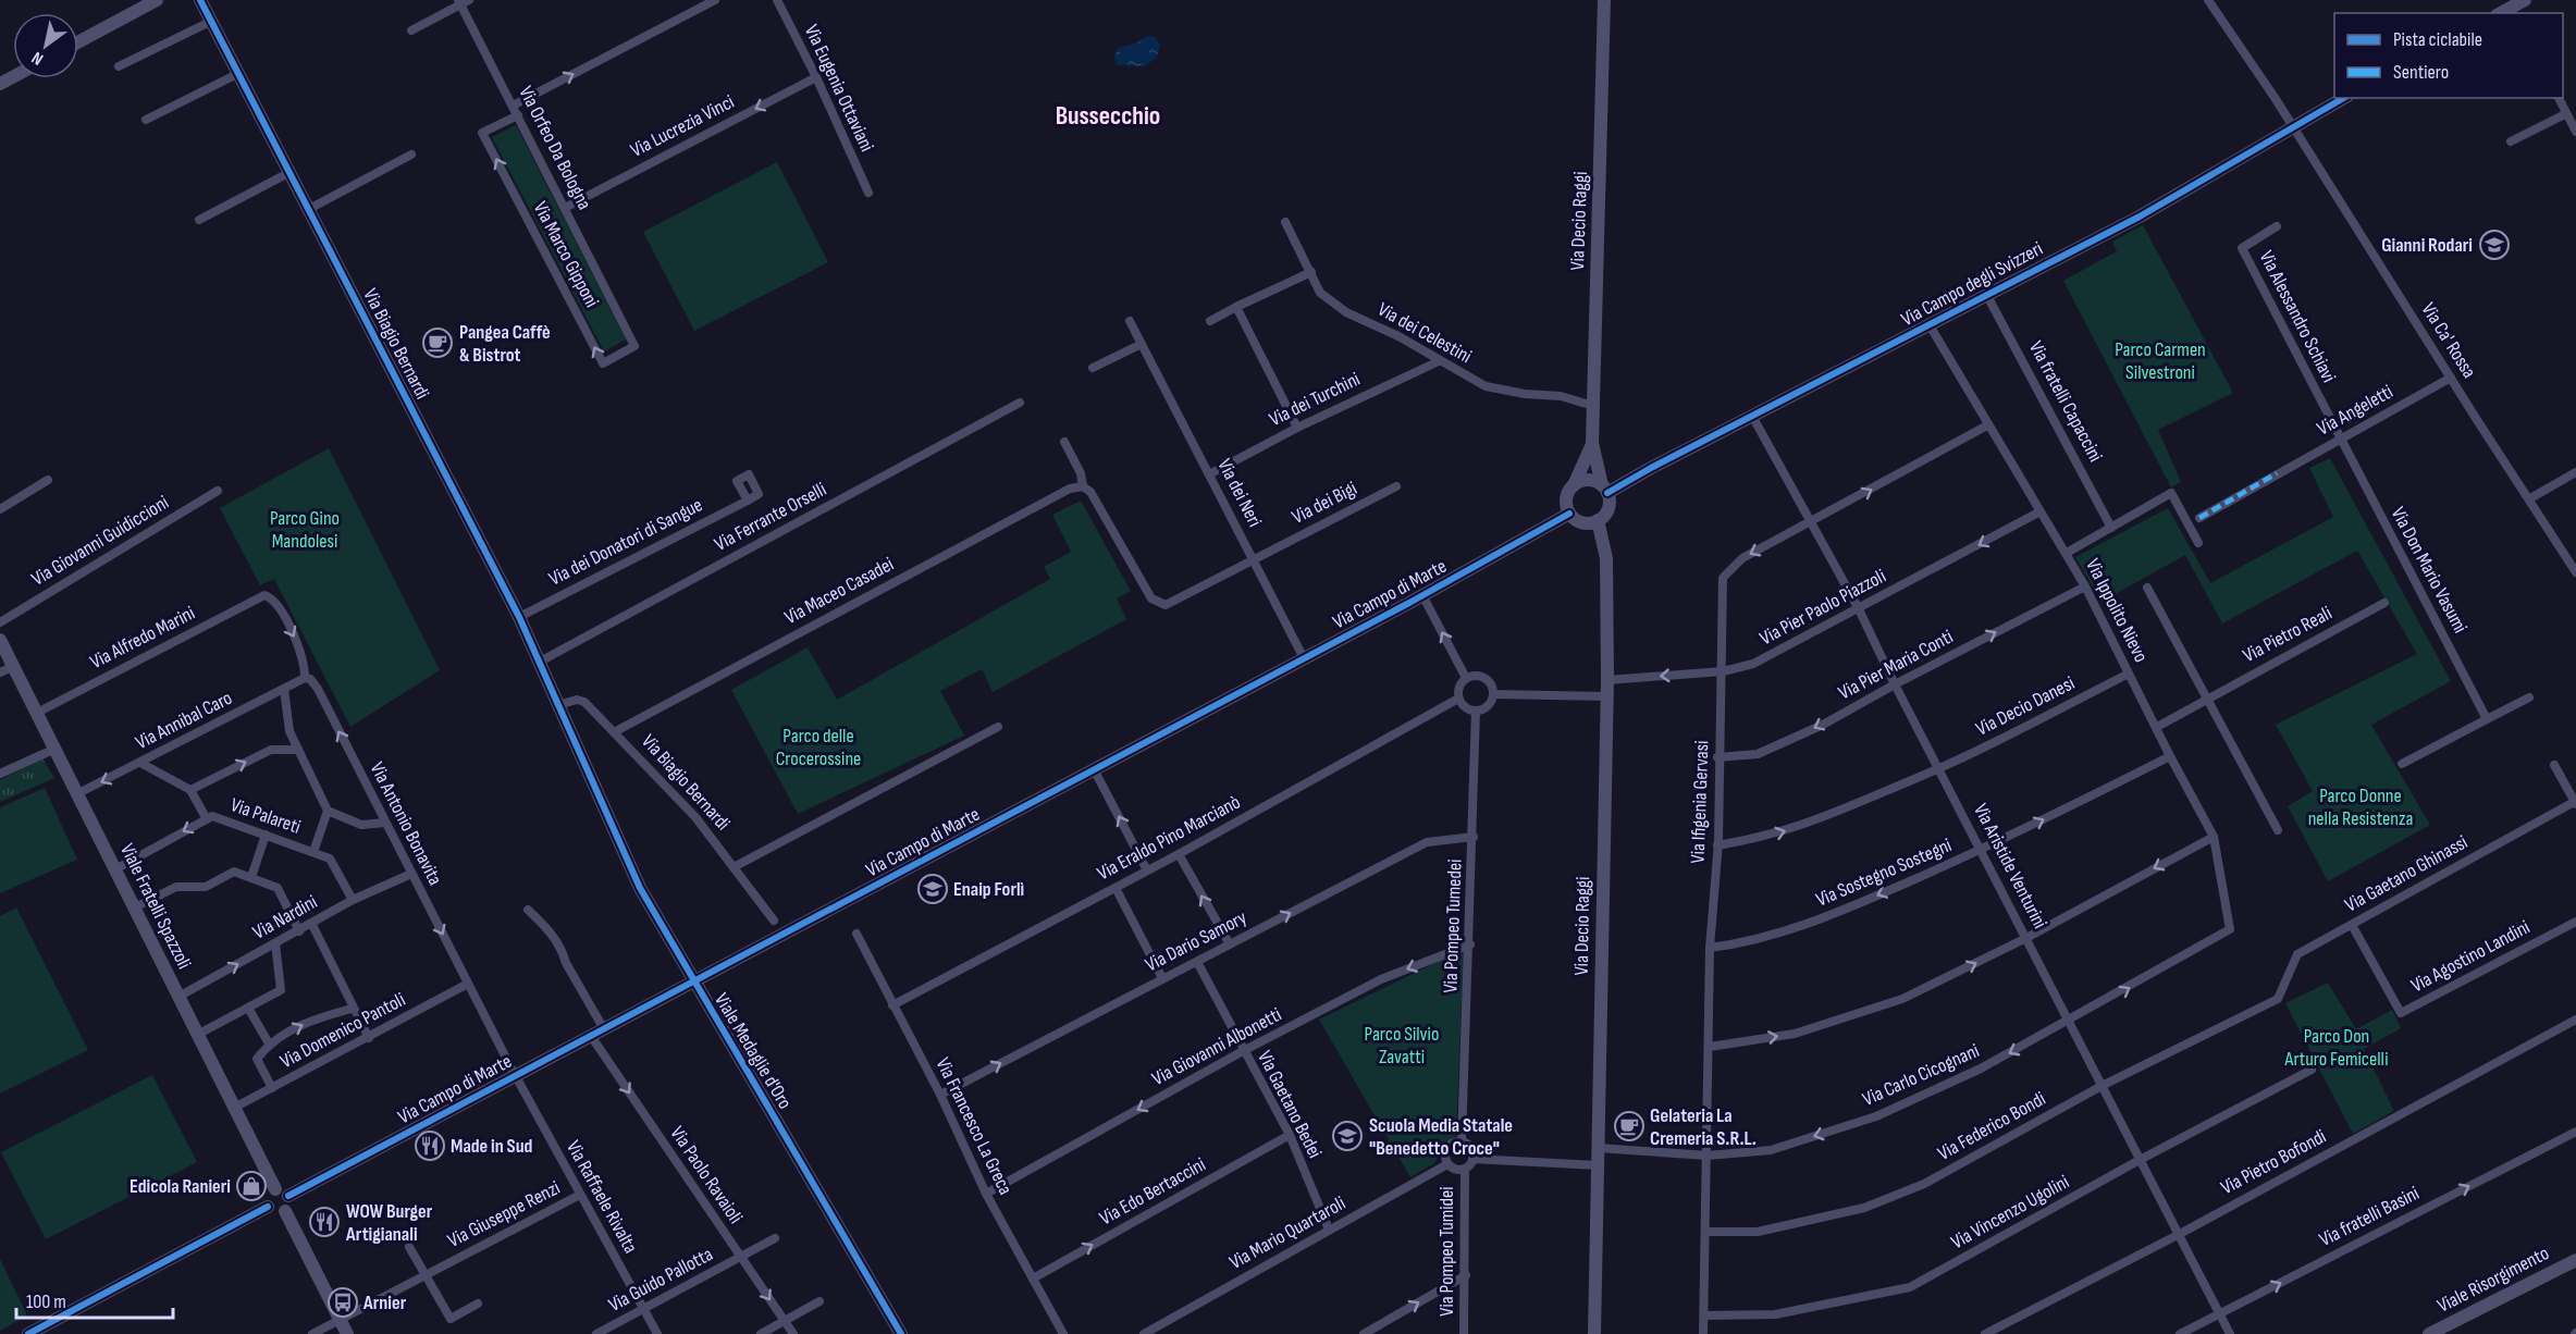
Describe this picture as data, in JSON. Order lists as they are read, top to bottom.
{
  "streets": {
    "main road": [
      "Via Decio Raggi",
      "Via Campo degli Svizzeri",
      "Via Biagio Bernardi",
      "Via Campo di Marte",
      "Viale Fratelli Spazzoli",
      "Viale Medaglie d'Oro",
      "Viale Risorgimento"
    ],
    "street": [
      "Via Eugenia Ottaviani",
      "Via Lucrezia Vinci",
      "Via Orfeo Da Bologna",
      "Via Marco Gipponi",
      "Via Alessandro Schiavi",
      "Via dei Celestini",
      "Via Ca' Rossa",
      "Via dei Turchini",
      "Via fratelli Capaccini",
      "Via Angeletti",
      "Via dei Neri",
      "Via dei Bigi",
      "Via Ferrante Orselli",
      "Via Giovanni Guidiccioni",
      "Via dei Donatori di Sangue",
      "Via Don Mario Vasumi",
      "Via Maceo Casadei",
      "Via Pier Paolo Piazzoli",
      "Via Ippolito Nievo",
      "Via Pietro Reali",
      "Via Alfredo Marini",
      "Via Pier Maria Conti",
      "Via Decio Danesi",
      "Via Annibal Caro",
      "Via Ifigenia Gervasi",
      "Via Palareti",
      "Via Antonio Bonavita",
      "Via Eraldo Pino Marcianò",
      "Via Aristide Venturini",
      "Via Sostegno Sostegni",
      "Via Gaetano Ghinassi",
      "Via Nardini",
      "Via Pompeo Tumedei",
      "Via Dario Samory",
      "Via Agostino Landini",
      "Via Domenico Pantoli",
      "Via Giovanni Albonetti",
      "Via Carlo Cicognani",
      "Via Gaetano Bedei",
      "Via Francesco La Greca",
      "Via Federico Bondi",
      "Via Pietro Bofondi",
      "Via Paolo Ravaioli",
      "Via Edo Bertaccini",
      "Via Raffaele Rivalta",
      "Via Vincenzo Ugolini",
      "Via Giuseppe Renzi",
      "Via fratelli Basini",
      "Via Mario Quartaroli",
      "Via Pompeo Tumidei",
      "Via Guido Pallotta"
    ]
  },
  "crossings": [
    ["Via Eugenia Ottaviani", "Via Lucrezia Vinci"],
    ["Via Lucrezia Vinci", "Via Orfeo Da Bologna"],
    ["Via Orfeo Da Bologna", "Via Marco Gipponi"],
    ["Via Decio Raggi", "Via Campo degli Svizzeri"],
    ["Via Decio Raggi", "Via dei Celestini"],
    ["Via Decio Raggi", "Via Campo di Marte"],
    ["Via Decio Raggi", "Via Pier Paolo Piazzoli"],
    ["Via Decio Raggi", "Via Carlo Cicognani"],
    ["Via Campo degli Svizzeri", "Via Ca' Rossa"],
    ["Via Campo degli Svizzeri", "Via fratelli Capaccini"],
    ["Via Campo degli Svizzeri", "Via Campo di Marte"],
    ["Via Campo degli Svizzeri", "Via Ippolito Nievo"],
    ["Via Campo degli Svizzeri", "Via Aristide Venturini"],
    ["Via Alessandro Schiavi", "Via Angeletti"],
    ["Via Alessandro Schiavi", "Via Don Mario Vasumi"],
    ["Via dei Celestini", "Via dei Turchini"],
    ["Via Ca' Rossa", "Via Angeletti"],
    ["Via Biagio Bernardi", "Via Ferrante Orselli"],
    ["Via Biagio Bernardi", "Via dei Donatori di Sangue"],
    ["Via Biagio Bernardi", "Via Maceo Casadei"],
    ["Via Biagio Bernardi", "Viale Medaglie d'Oro"],
    ["Via dei Turchini", "Via dei Neri"],
    ["Via Angeletti", "Via Don Mario Vasumi"],
    ["Via dei Neri", "Via dei Bigi"],
    ["Via dei Neri", "Via Campo di Marte"],
    ["Via dei Bigi", "Via Maceo Casadei"],
    ["Via Campo di Marte", "Via Antonio Bonavita"],
    ["Via Campo di Marte", "Viale Fratelli Spazzoli"],
    ["Via Campo di Marte", "Viale Medaglie d'Oro"],
    ["Via Campo di Marte", "Via Paolo Ravaioli"],
    ["Via Campo di Marte", "Via Raffaele Rivalta"],
    ["Via Pier Paolo Piazzoli", "Via Ippolito Nievo"],
    ["Via Pier Paolo Piazzoli", "Via Ifigenia Gervasi"],
    ["Via Pier Paolo Piazzoli", "Via Aristide Venturini"],
    ["Via Ippolito Nievo", "Via Pietro Reali"],
    ["Via Ippolito Nievo", "Via Pier Maria Conti"],
    ["Via Ippolito Nievo", "Via Decio Danesi"],
    ["Via Ippolito Nievo", "Via Ifigenia Gervasi"],
    ["Via Ippolito Nievo", "Via Sostegno Sostegni"],
    ["Via Ippolito Nievo", "Via Carlo Cicognani"],
    ["Via Alfredo Marini", "Via Antonio Bonavita"],
    ["Via Alfredo Marini", "Viale Fratelli Spazzoli"],
    ["Via Pier Maria Conti", "Via Ifigenia Gervasi"],
    ["Via Pier Maria Conti", "Via Aristide Venturini"],
    ["Via Decio Danesi", "Via Ifigenia Gervasi"],
    ["Via Decio Danesi", "Via Aristide Venturini"],
    ["Via Annibal Caro", "Via Antonio Bonavita"],
    ["Via Annibal Caro", "Viale Fratelli Spazzoli"],
    ["Via Ifigenia Gervasi", "Via Aristide Venturini"],
    ["Via Ifigenia Gervasi", "Via Sostegno Sostegni"],
    ["Via Ifigenia Gervasi", "Via Carlo Cicognani"],
    ["Via Ifigenia Gervasi", "Via Federico Bondi"],
    ["Via Ifigenia Gervasi", "Via Vincenzo Ugolini"],
    ["Via Palareti", "Viale Fratelli Spazzoli"],
    ["Via Palareti", "Via Nardini"],
    ["Via Antonio Bonavita", "Via Nardini"],
    ["Via Antonio Bonavita", "Via Domenico Pantoli"],
    ["Via Antonio Bonavita", "Via Raffaele Rivalta"],
    ["Via Eraldo Pino Marcianò", "Via Pompeo Tumedei"],
    ["Via Eraldo Pino Marcianò", "Via Francesco La Greca"],
    ["Via Aristide Venturini", "Via Sostegno Sostegni"],
    ["Via Aristide Venturini", "Via Carlo Cicognani"],
    ["Via Aristide Venturini", "Via Federico Bondi"],
    ["Via Aristide Venturini", "Via Pietro Bofondi"],
    ["Via Aristide Venturini", "Via Vincenzo Ugolini"],
    ["Via Aristide Venturini", "Via fratelli Basini"],
    ["Via Gaetano Ghinassi", "Via Agostino Landini"],
    ["Via Gaetano Ghinassi", "Via Federico Bondi"],
    ["Viale Fratelli Spazzoli", "Via Nardini"],
    ["Viale Fratelli Spazzoli", "Via Domenico Pantoli"],
    ["Via Pompeo Tumedei", "Via Dario Samory"],
    ["Via Pompeo Tumedei", "Via Giovanni Albonetti"],
    ["Via Pompeo Tumedei", "Via Mario Quartaroli"],
    ["Via Pompeo Tumedei", "Via Pompeo Tumidei"],
    ["Via Dario Samory", "Via Gaetano Bedei"],
    ["Via Dario Samory", "Via Francesco La Greca"],
    ["Via Giovanni Albonetti", "Via Gaetano Bedei"],
    ["Via Giovanni Albonetti", "Via Francesco La Greca"],
    ["Via Gaetano Bedei", "Via Edo Bertaccini"],
    ["Via Gaetano Bedei", "Via Mario Quartaroli"],
    ["Via Francesco La Greca", "Via Edo Bertaccini"],
    ["Via Paolo Ravaioli", "Via Guido Pallotta"],
    ["Via Raffaele Rivalta", "Via Giuseppe Renzi"],
    ["Via Raffaele Rivalta", "Via Guido Pallotta"],
    ["Via Mario Quartaroli", "Via Pompeo Tumidei"]
  ],
  "one_way": [
    "Via Lucrezia Vinci",
    "Via Pier Paolo Piazzoli",
    "Via Decio Danesi",
    "Via Dario Samory",
    "Via Giovanni Albonetti",
    "Via Paolo Ravaioli",
    "Via Edo Bertaccini",
    "Via fratelli Basini"
  ],
  "districts": ["Bussecchio"],
  "parks": [
    "Parco Carmen Silvestroni",
    "Parco Gino Mandolesi",
    "Parco delle Crocerossine",
    "Parco Donne nella Resistenza",
    "Parco Silvio Zavatti",
    "Parco Don Arturo Femicelli"
  ],
  "places": {
    "school or university": ["Gianni Rodari", "Enaip Forlì", "Scuola Media Statale \"Benedetto Croce\""],
    "cafe": ["Pangea Caffè & Bistrot", "Gelateria La Cremeria S.R.L."],
    "restaurant": ["Made in Sud", "WOW Burger Artigianali"],
    "shop": ["Edicola Ranieri"],
    "bus stop": ["Arnier"]
  },
  "legend": ["Pista ciclabile", "Sentiero"],
  "scale_bar": "100 m",
  "north": "bottom left"
}
